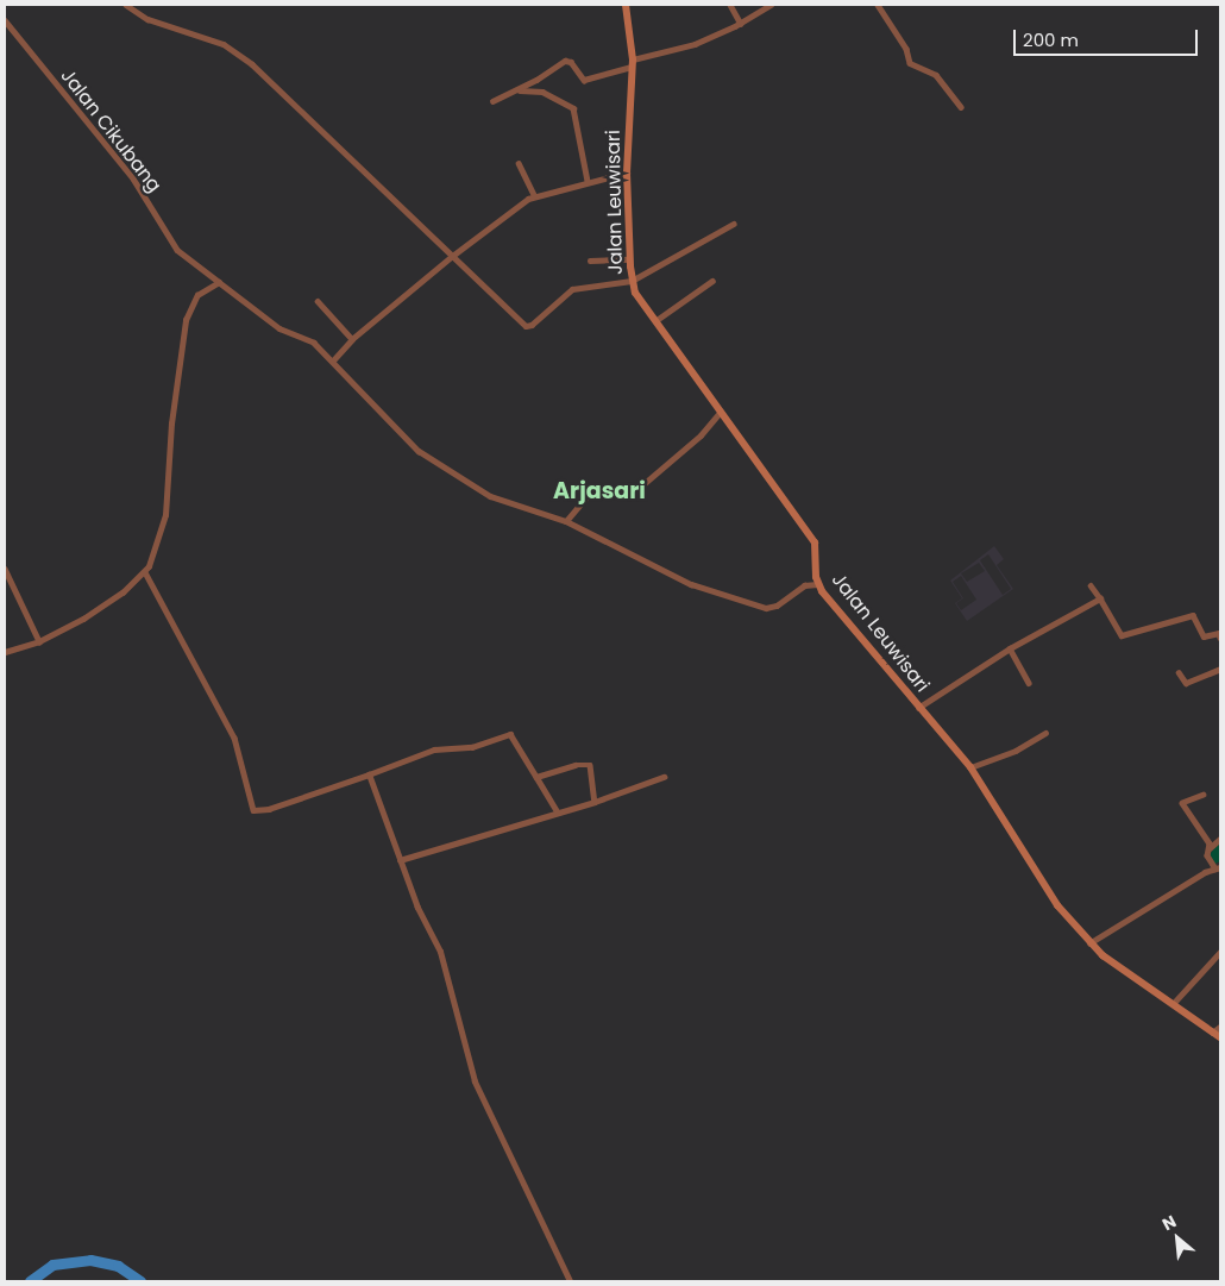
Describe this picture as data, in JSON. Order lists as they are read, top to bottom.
{
  "streets": {
    "main road": ["Jalan Leuwisari"],
    "street": ["Jalan Cikubang"]
  },
  "crossings": [
    ["Jalan Cikubang", "Jalan Leuwisari"]
  ],
  "districts": ["Arjasari"],
  "scale_bar": "200 m",
  "north": "top left"
}
